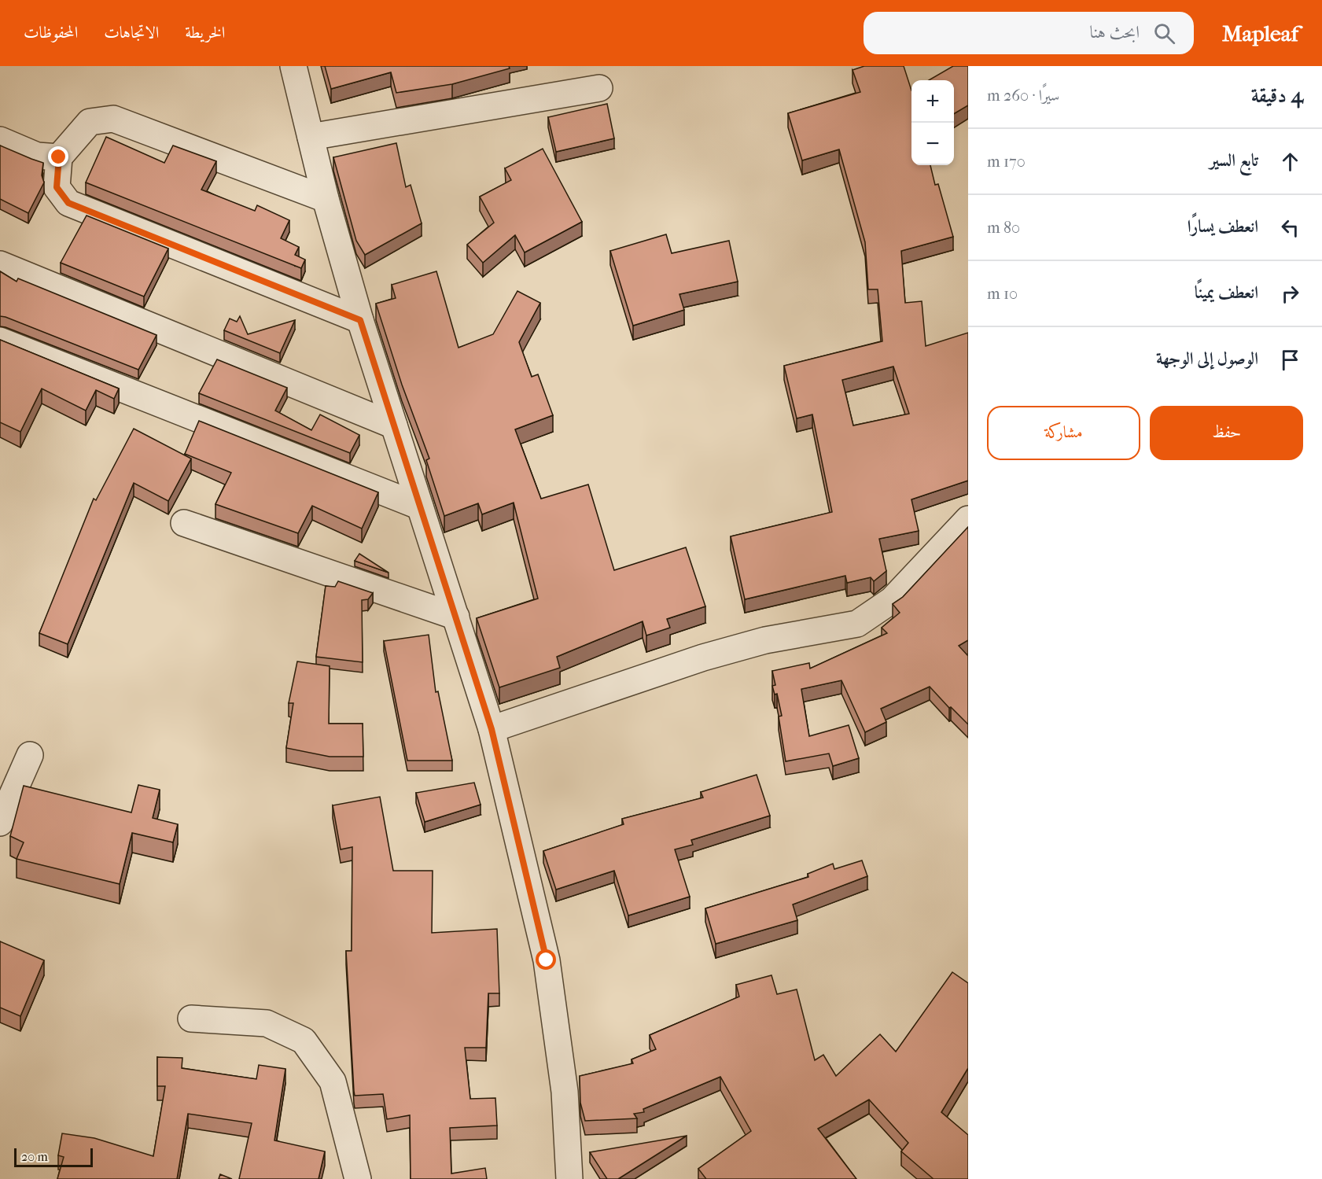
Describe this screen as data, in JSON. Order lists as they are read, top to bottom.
{
  "scale_bar": "20 m",
  "page": {
    "header": "Mapleaf",
    "search": "ابحث هنا",
    "nav": ["الخريطة", "الاتجاهات", "المحفوظات"],
    "heading": ["4 دقيقة", "سيرًا · 260 m"],
    "map_buttons": ["+", "−"],
    "list": [
      ["تابع السير", "170 m"],
      ["انعطف يسارًا", "80 m"],
      ["انعطف يمينًا", "10 m"],
      "الوصول إلى الوجهة"
    ],
    "buttons": ["حفظ", "مشاركة"],
    "scale": "20 m"
  }
}
